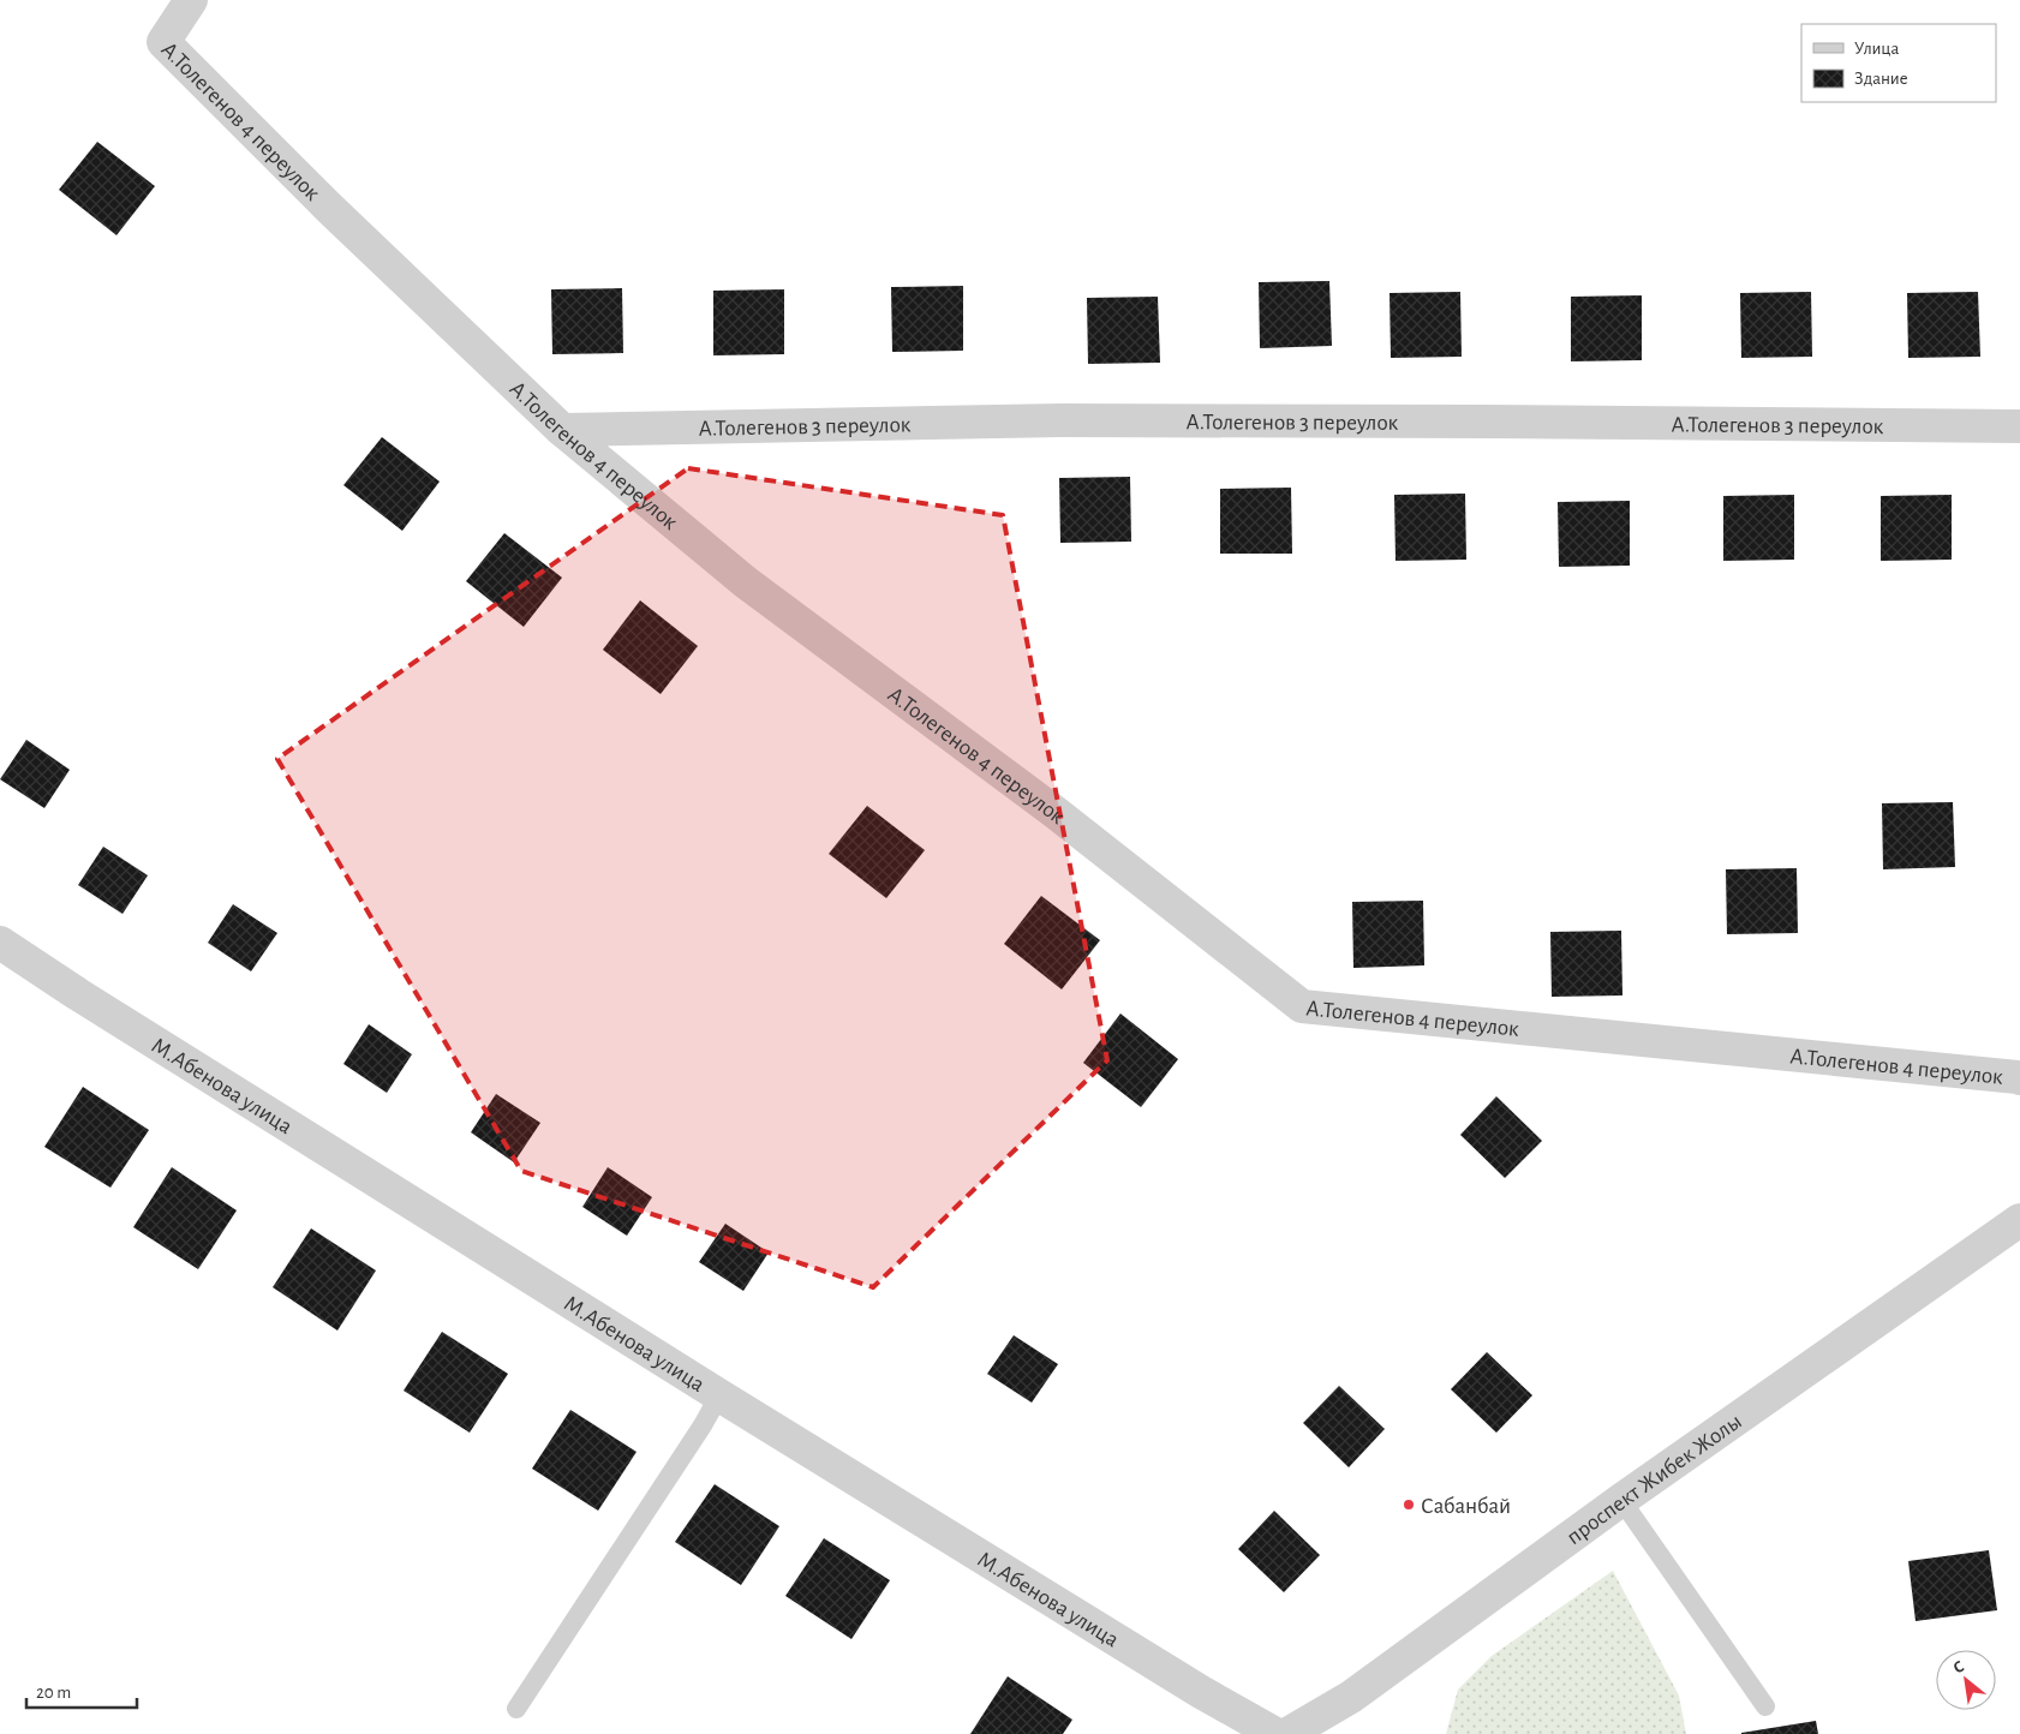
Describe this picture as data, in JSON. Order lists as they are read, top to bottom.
{
  "streets": {
    "street": [
      "А.Толегенов 4 переулок",
      "А.Толегенов 3 переулок",
      "М.Абенова улица",
      "проспект Жибек Жолы"
    ]
  },
  "crossings": [
    ["А.Толегенов 4 переулок", "А.Толегенов 3 переулок"]
  ],
  "places": ["Сабанбай"],
  "legend": ["Улица", "Здание"],
  "scale_bar": "20 m",
  "north": "top left"
}
